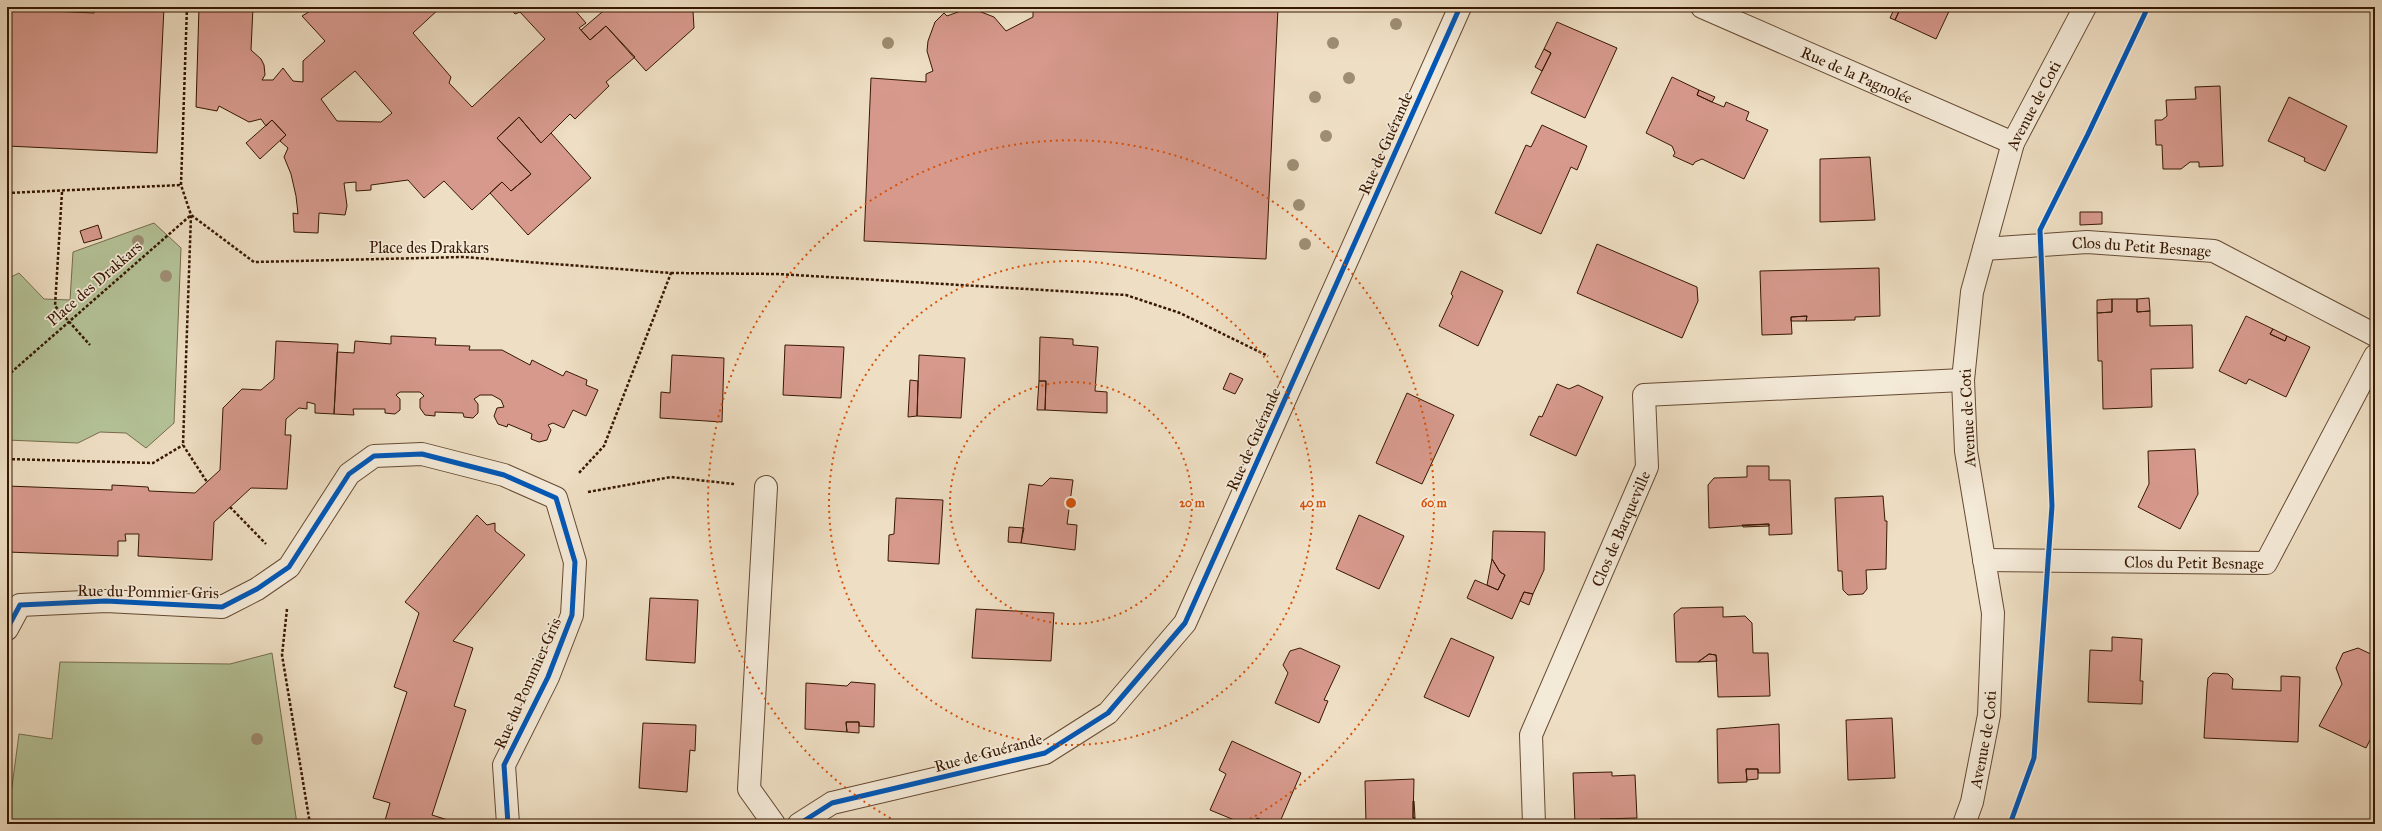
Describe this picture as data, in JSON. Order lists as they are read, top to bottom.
{
  "streets": {
    "street": [
      "Rue de la Pagnolée",
      "Avenue de Coti",
      "Rue de Guérande",
      "Clos du Petit Besnage",
      "Clos de Barqueville",
      "Rue du Pommier Gris"
    ],
    "path": ["Place des Drakkars"]
  },
  "crossings": [
    ["Rue de la Pagnolée", "Avenue de Coti"],
    ["Avenue de Coti", "Clos du Petit Besnage"],
    ["Avenue de Coti", "Clos de Barqueville"],
    ["Rue de Guérande", "Place des Drakkars"]
  ],
  "rings": ["20 m", "40 m", "60 m"]
}
